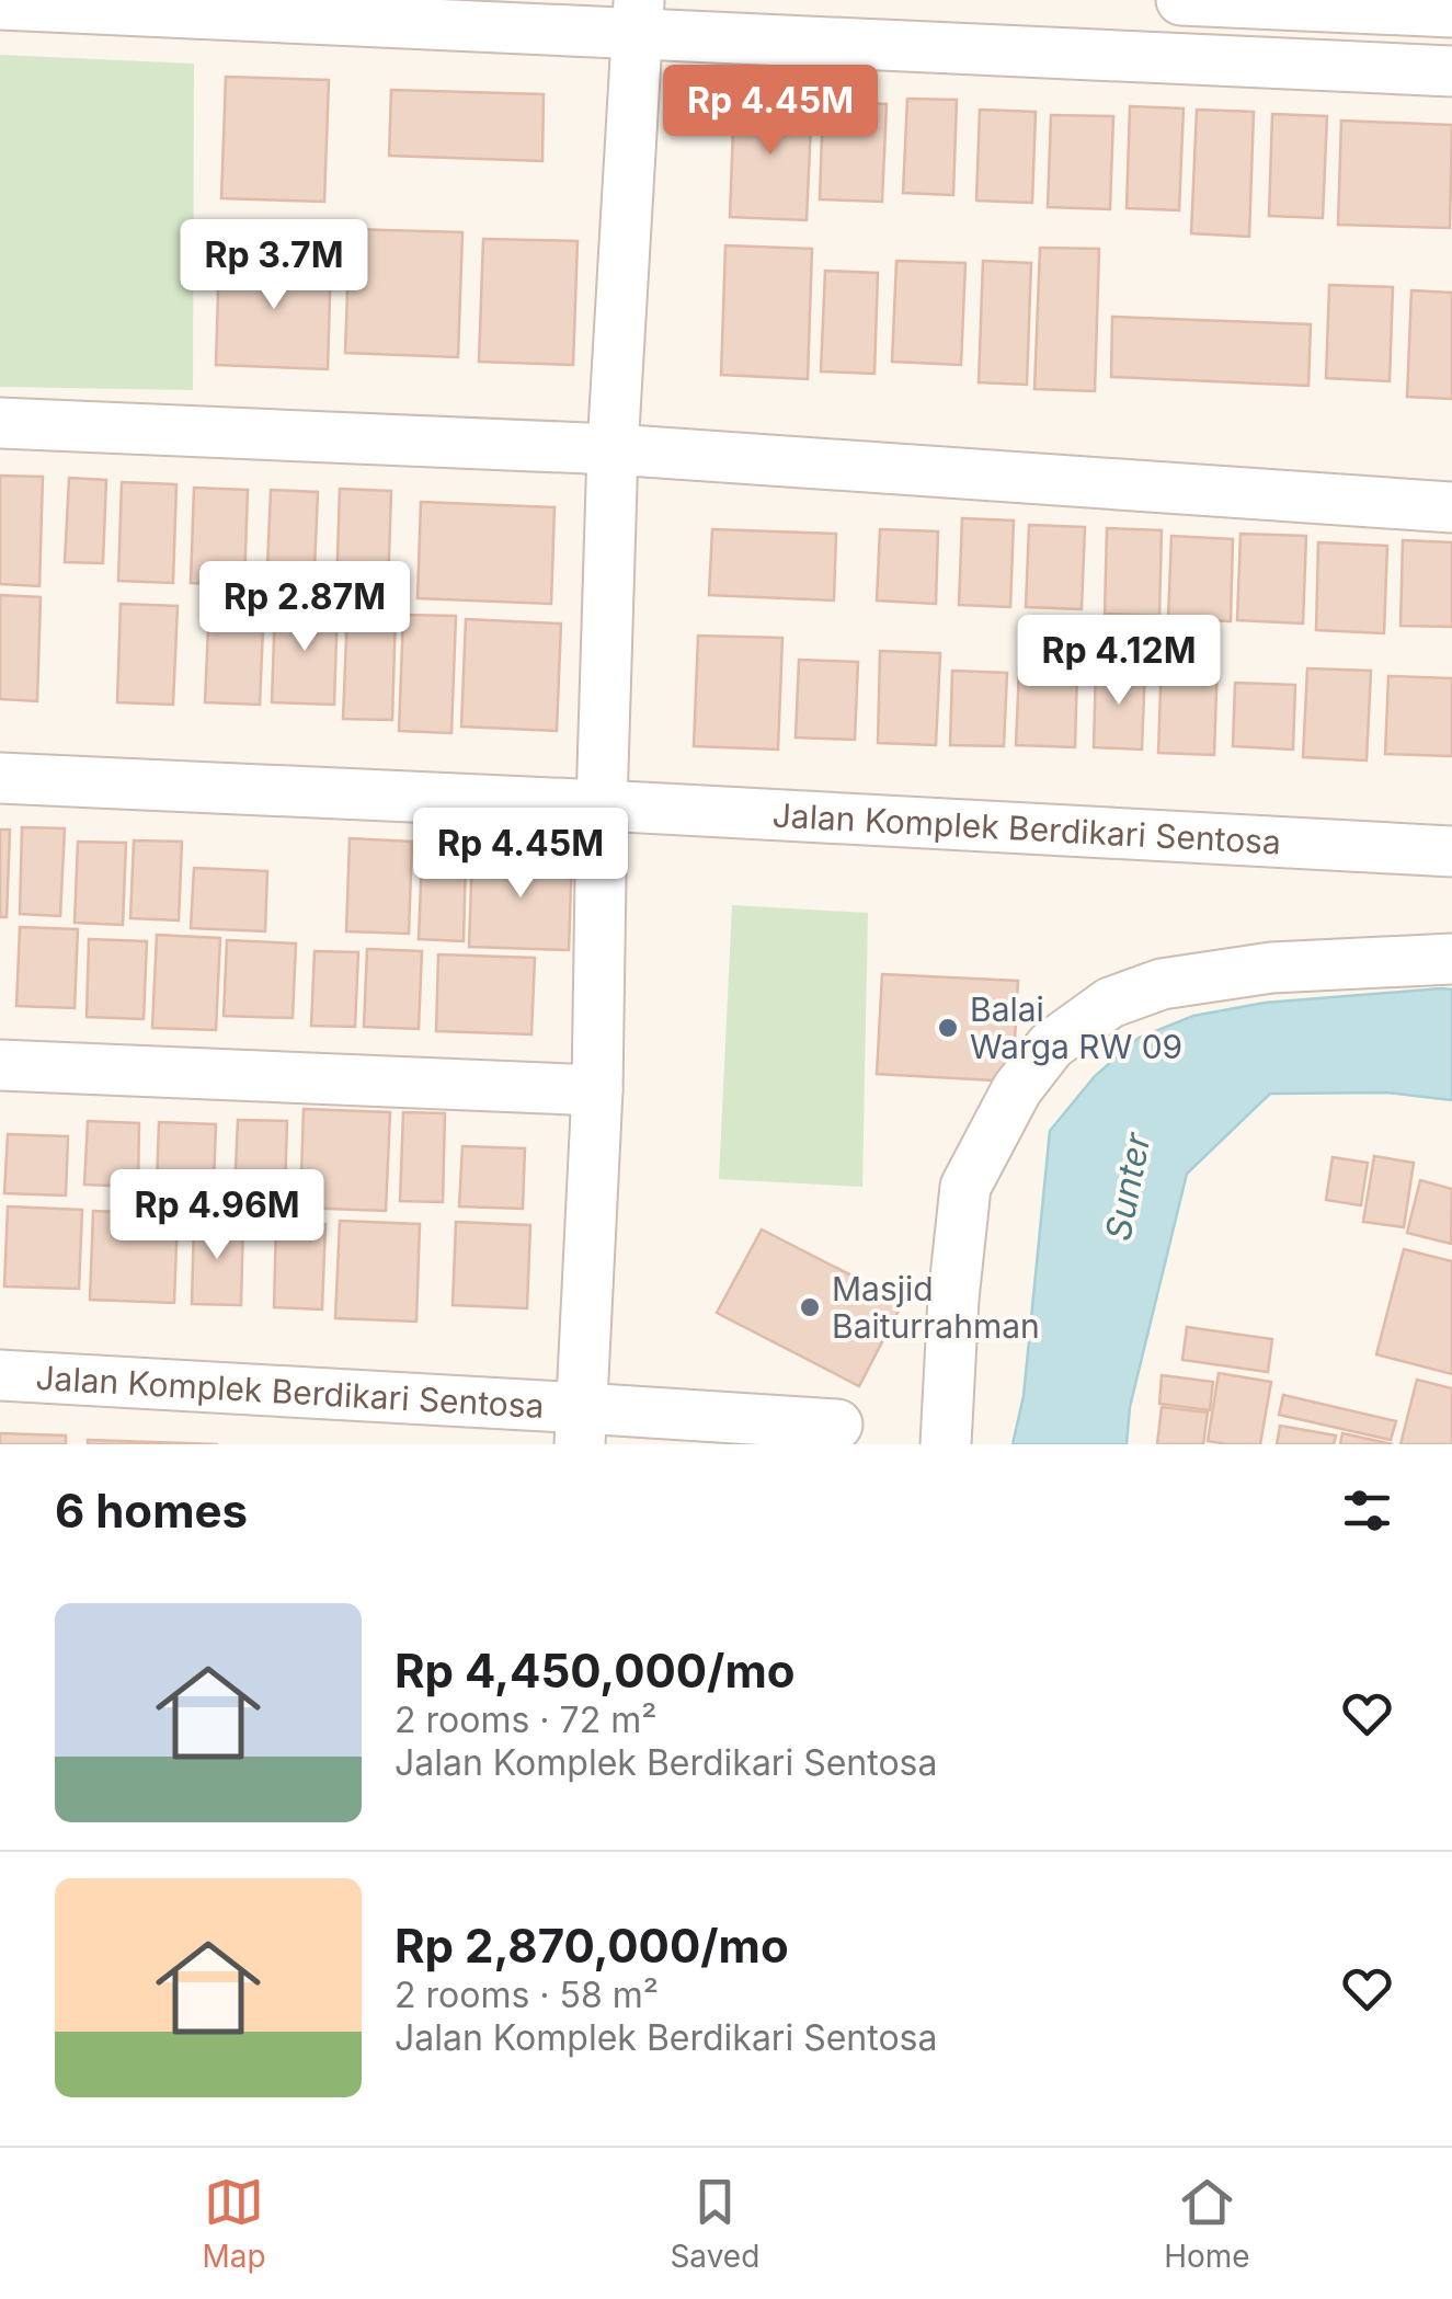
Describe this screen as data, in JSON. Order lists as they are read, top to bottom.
{
  "streets": {
    "street": ["Jalan Komplek Berdikari Sentosa"]
  },
  "water": ["Sunter"],
  "places": ["Balai Warga RW 09", "Masjid Baiturrahman"],
  "page": {
    "price": [
      "Rp 4.45M",
      "Rp 3.7M",
      "Rp 2.87M",
      "Rp 4.12M",
      "Rp 4.45M",
      "Rp 4.96M"
    ],
    "heading": "6 homes",
    "list": [
      {
        "name": "Rp 4,450,000/mo",
        "note": "2 rooms · 72 m² · Jalan Komplek Berdikari Sentosa"
      },
      {
        "name": "Rp 2,870,000/mo",
        "note": "2 rooms · 58 m² · Jalan Komplek Berdikari Sentosa"
      }
    ],
    "tabs": ["Map", "Saved", "Home"]
  }
}
